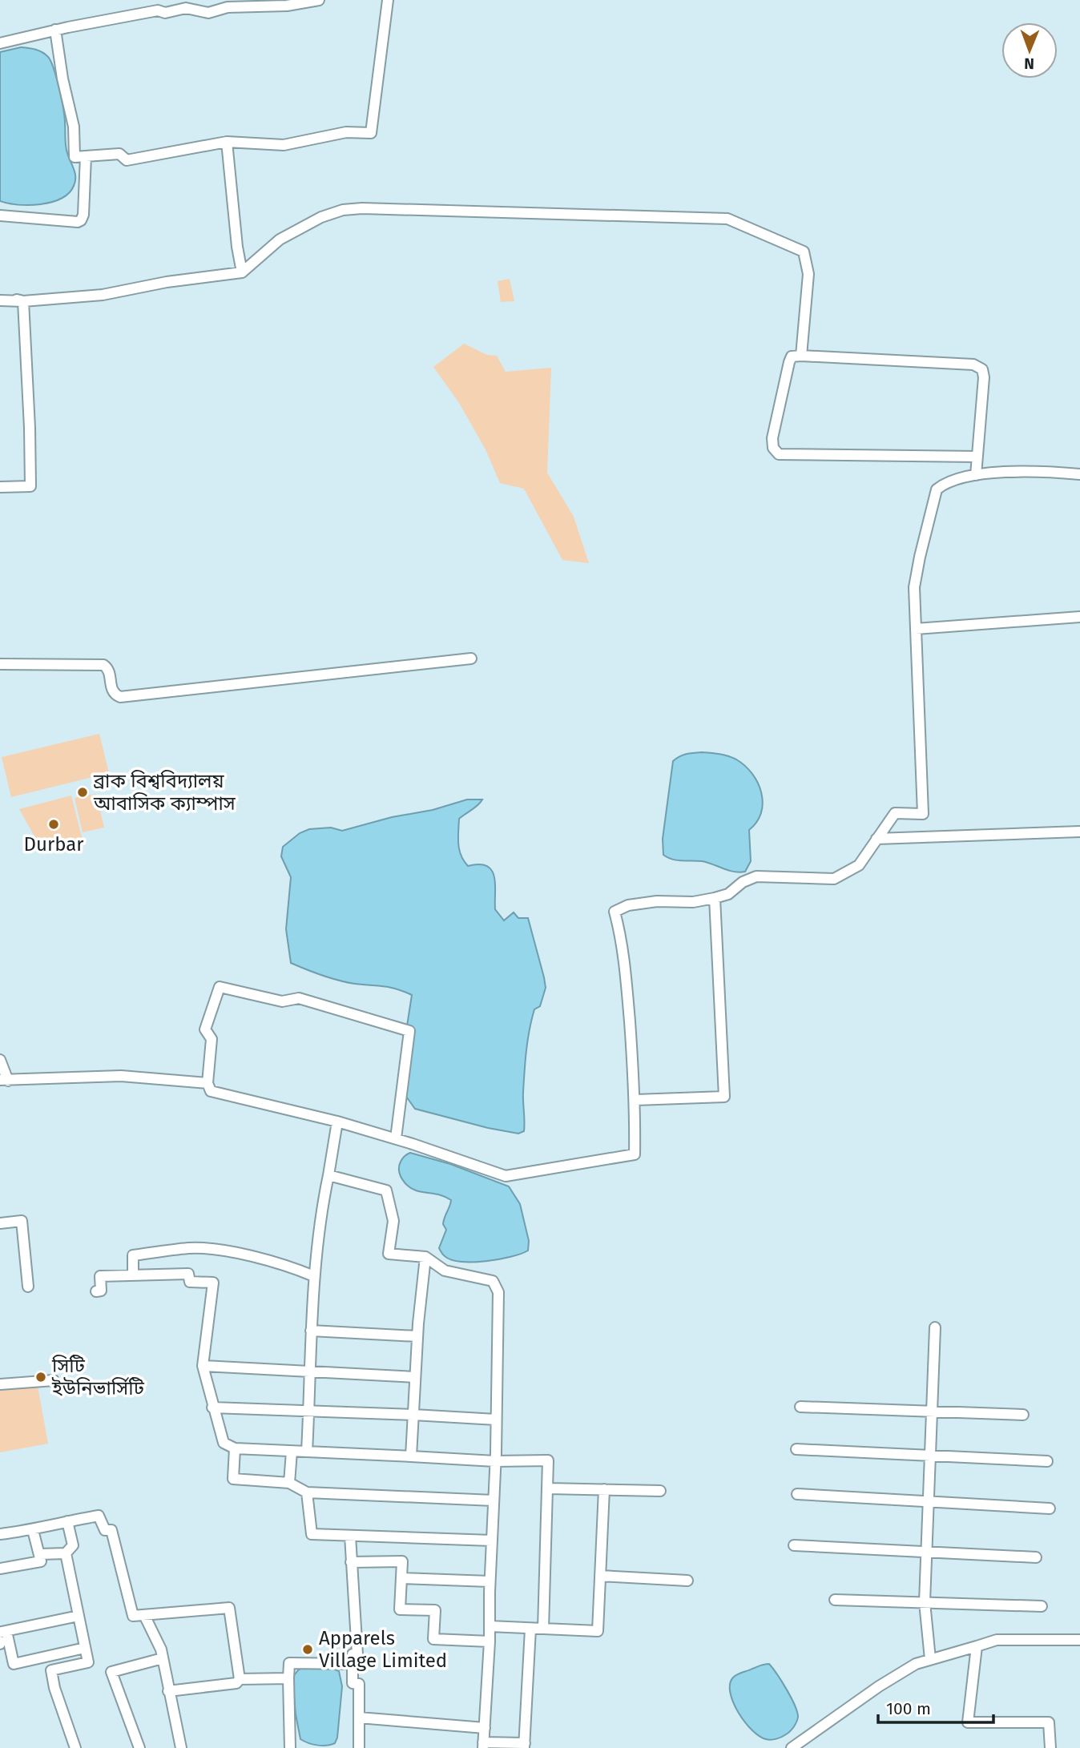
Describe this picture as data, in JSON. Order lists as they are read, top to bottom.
{
  "places": [
    "ব্রাক বিশ্ববিদ্যালয় আবাসিক ক্যাম্পাস",
    "Durbar",
    "সিটি ইউনিভার্সিটি",
    "Apparels Village Limited"
  ],
  "scale_bar": "100 m",
  "north": "bottom"
}
